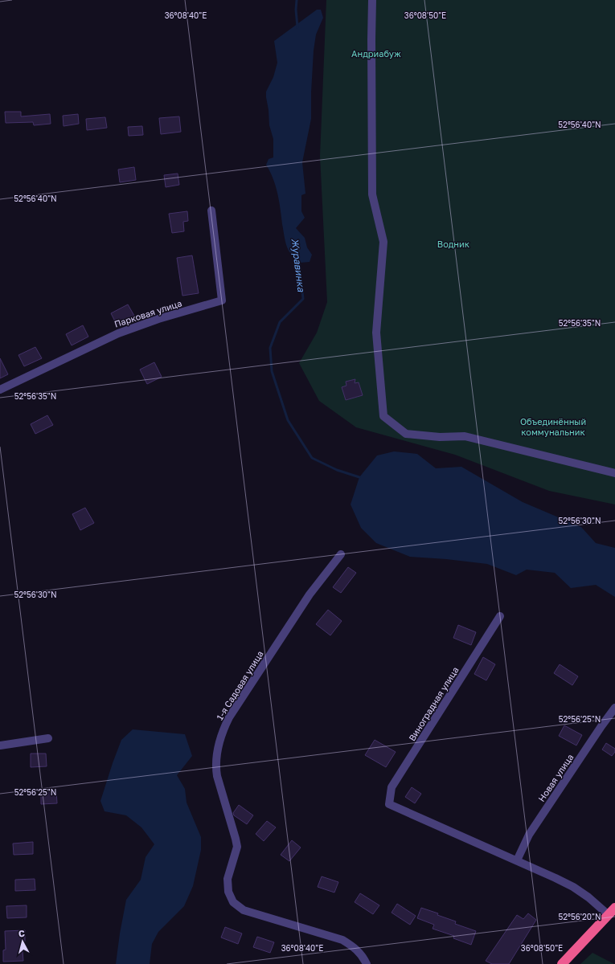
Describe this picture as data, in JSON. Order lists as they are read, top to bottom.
{
  "streets": {
    "street": [
      "Парковая улица",
      "1-я Садовая улица",
      "Виноградная улица",
      "Новая улица"
    ]
  },
  "crossings": [
    ["Виноградная улица", "Новая улица"]
  ],
  "water": ["Журавинка"],
  "parks": ["Андриабуж", "Водник", "Объединённый коммунальник"],
  "north": "top",
  "coordinates": [
    "36°08'40\"E",
    "36°08'50\"E",
    "52°56'40\"N",
    "52°56'35\"N",
    "52°56'30\"N",
    "52°56'25\"N",
    "52°56'20\"N"
  ]
}
